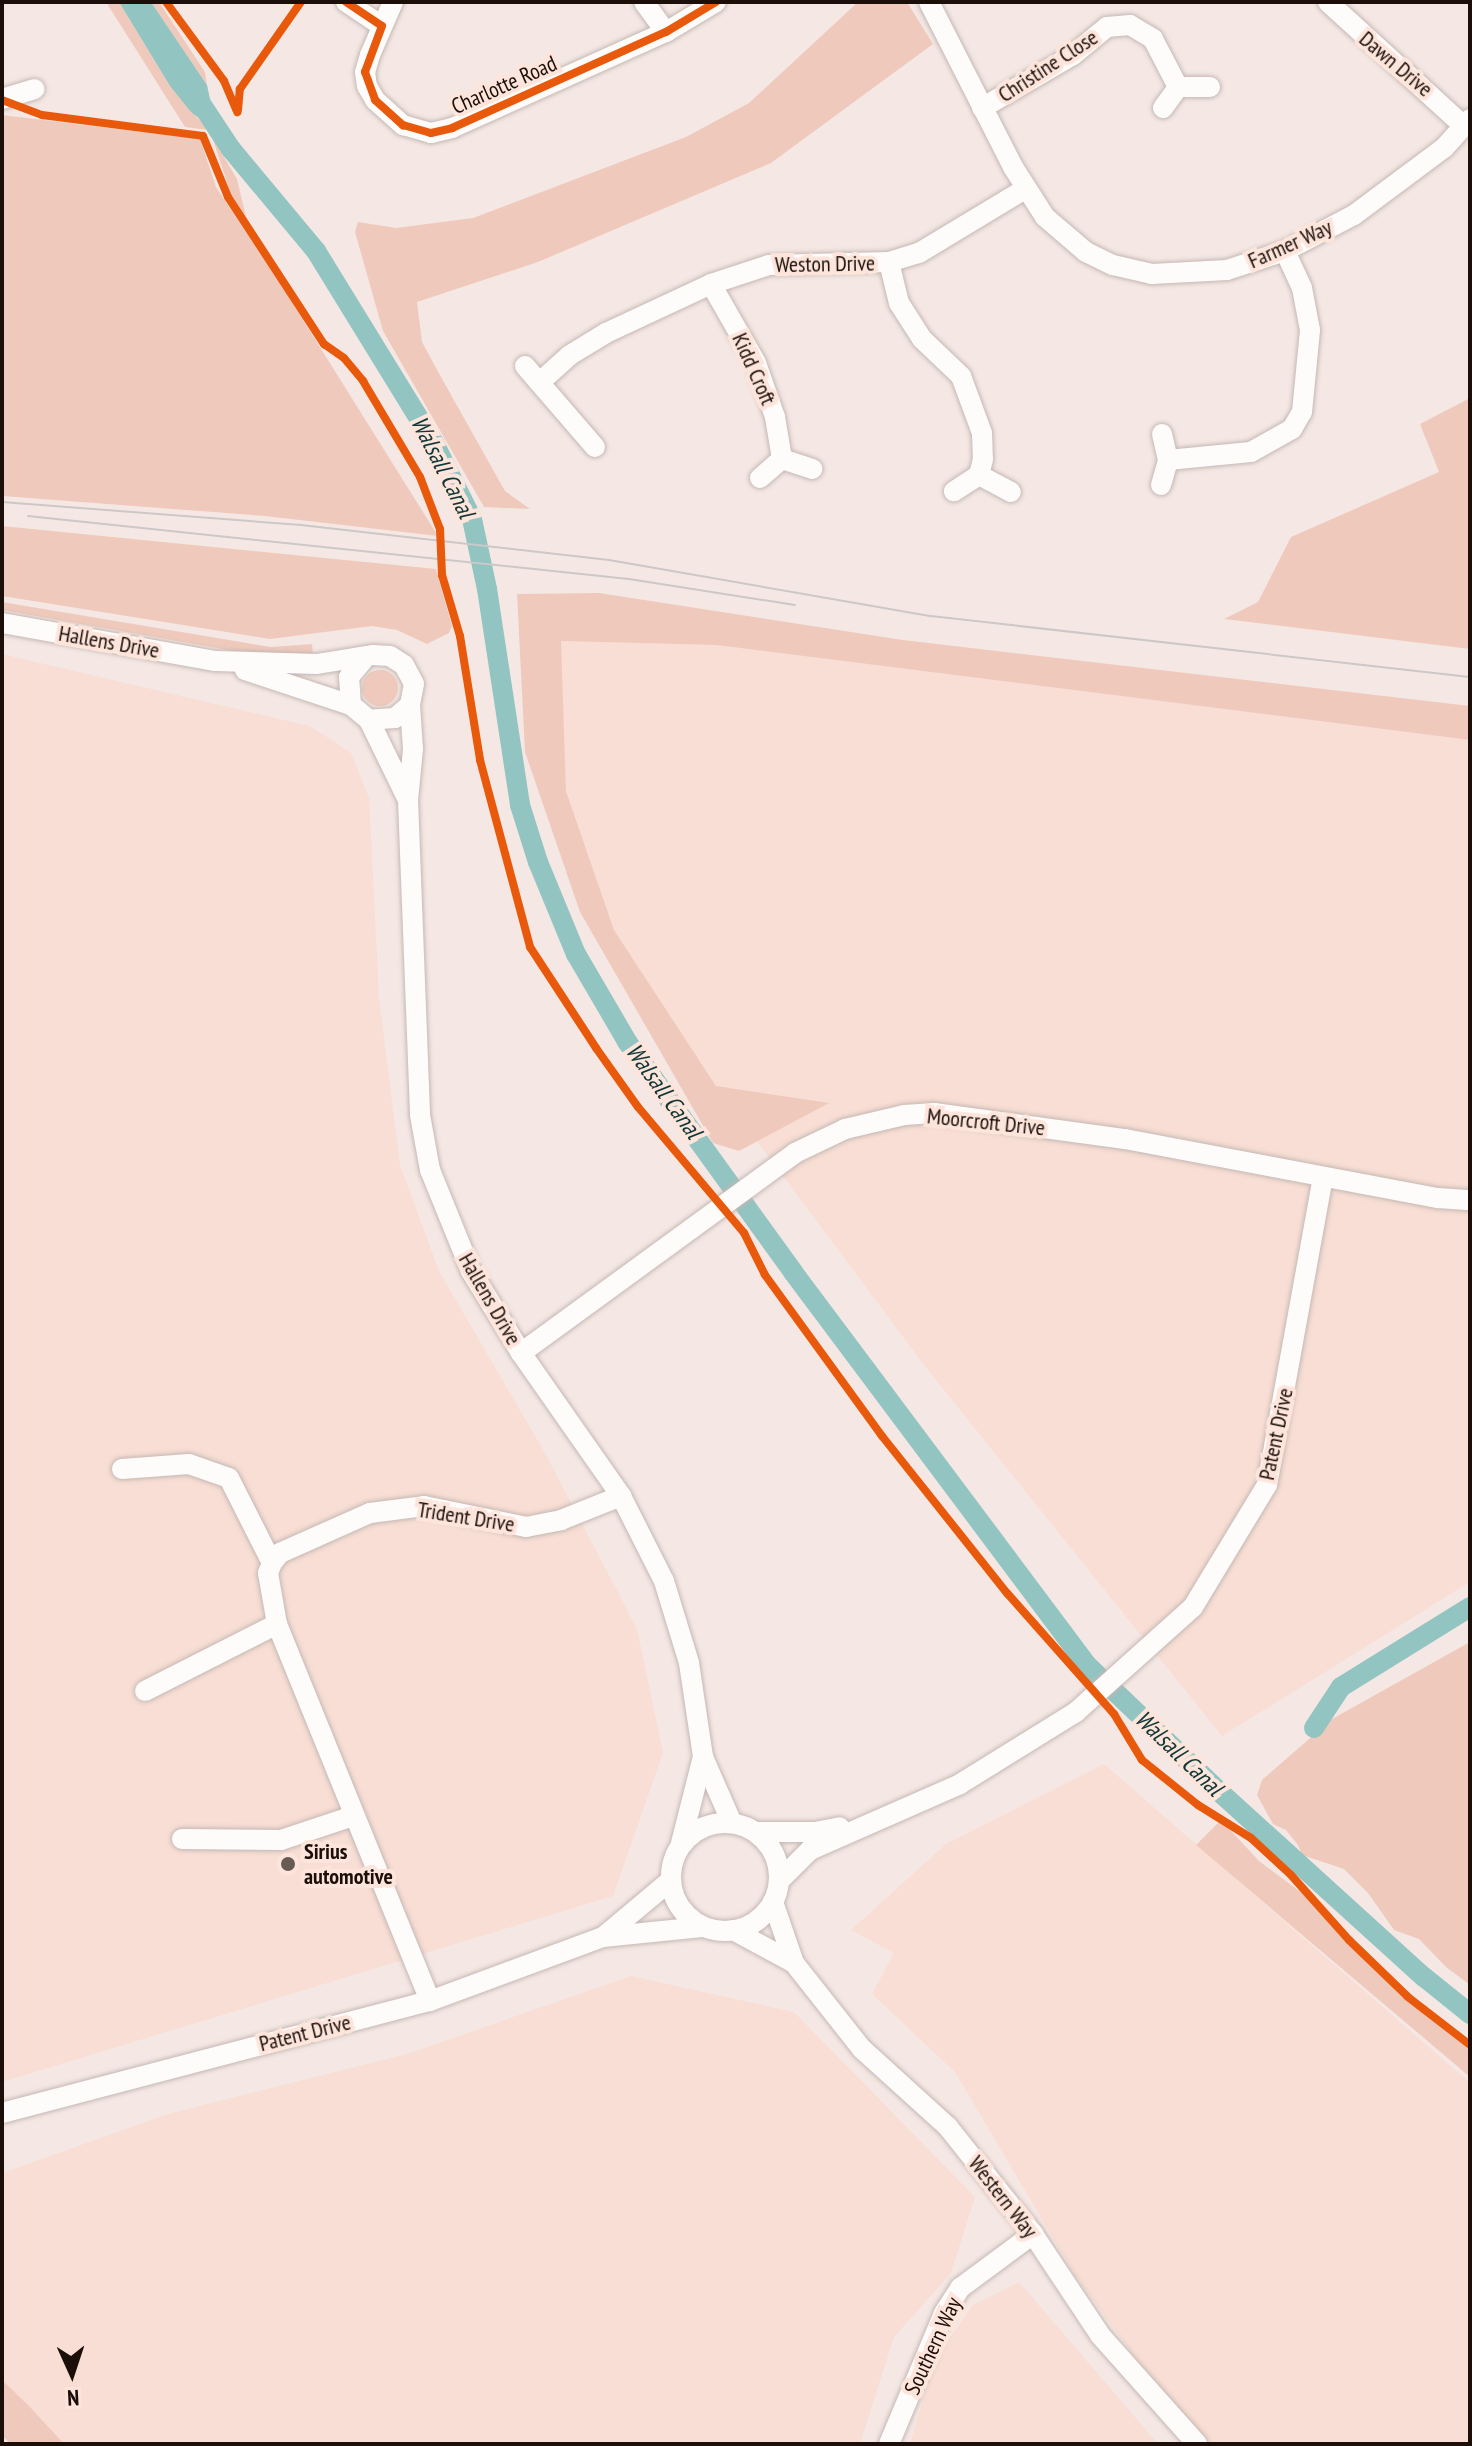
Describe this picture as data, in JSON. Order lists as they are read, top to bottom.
{
  "streets": {
    "street": [
      "Dawn Drive",
      "Christine Close",
      "Charlotte Road",
      "Farmer Way",
      "Weston Drive",
      "Kidd Croft",
      "Hallens Drive",
      "Moorcroft Drive",
      "Patent Drive",
      "Trident Drive",
      "Western Way",
      "Southern Way"
    ]
  },
  "crossings": [
    ["Dawn Drive", "Farmer Way"],
    ["Christine Close", "Farmer Way"],
    ["Farmer Way", "Weston Drive"],
    ["Weston Drive", "Kidd Croft"],
    ["Hallens Drive", "Moorcroft Drive"],
    ["Hallens Drive", "Patent Drive"],
    ["Hallens Drive", "Trident Drive"],
    ["Hallens Drive", "Western Way"],
    ["Moorcroft Drive", "Patent Drive"],
    ["Patent Drive", "Western Way"],
    ["Western Way", "Southern Way"]
  ],
  "water": ["Walsall Canal"],
  "places": ["Sirius automotive"],
  "north": "bottom"
}
